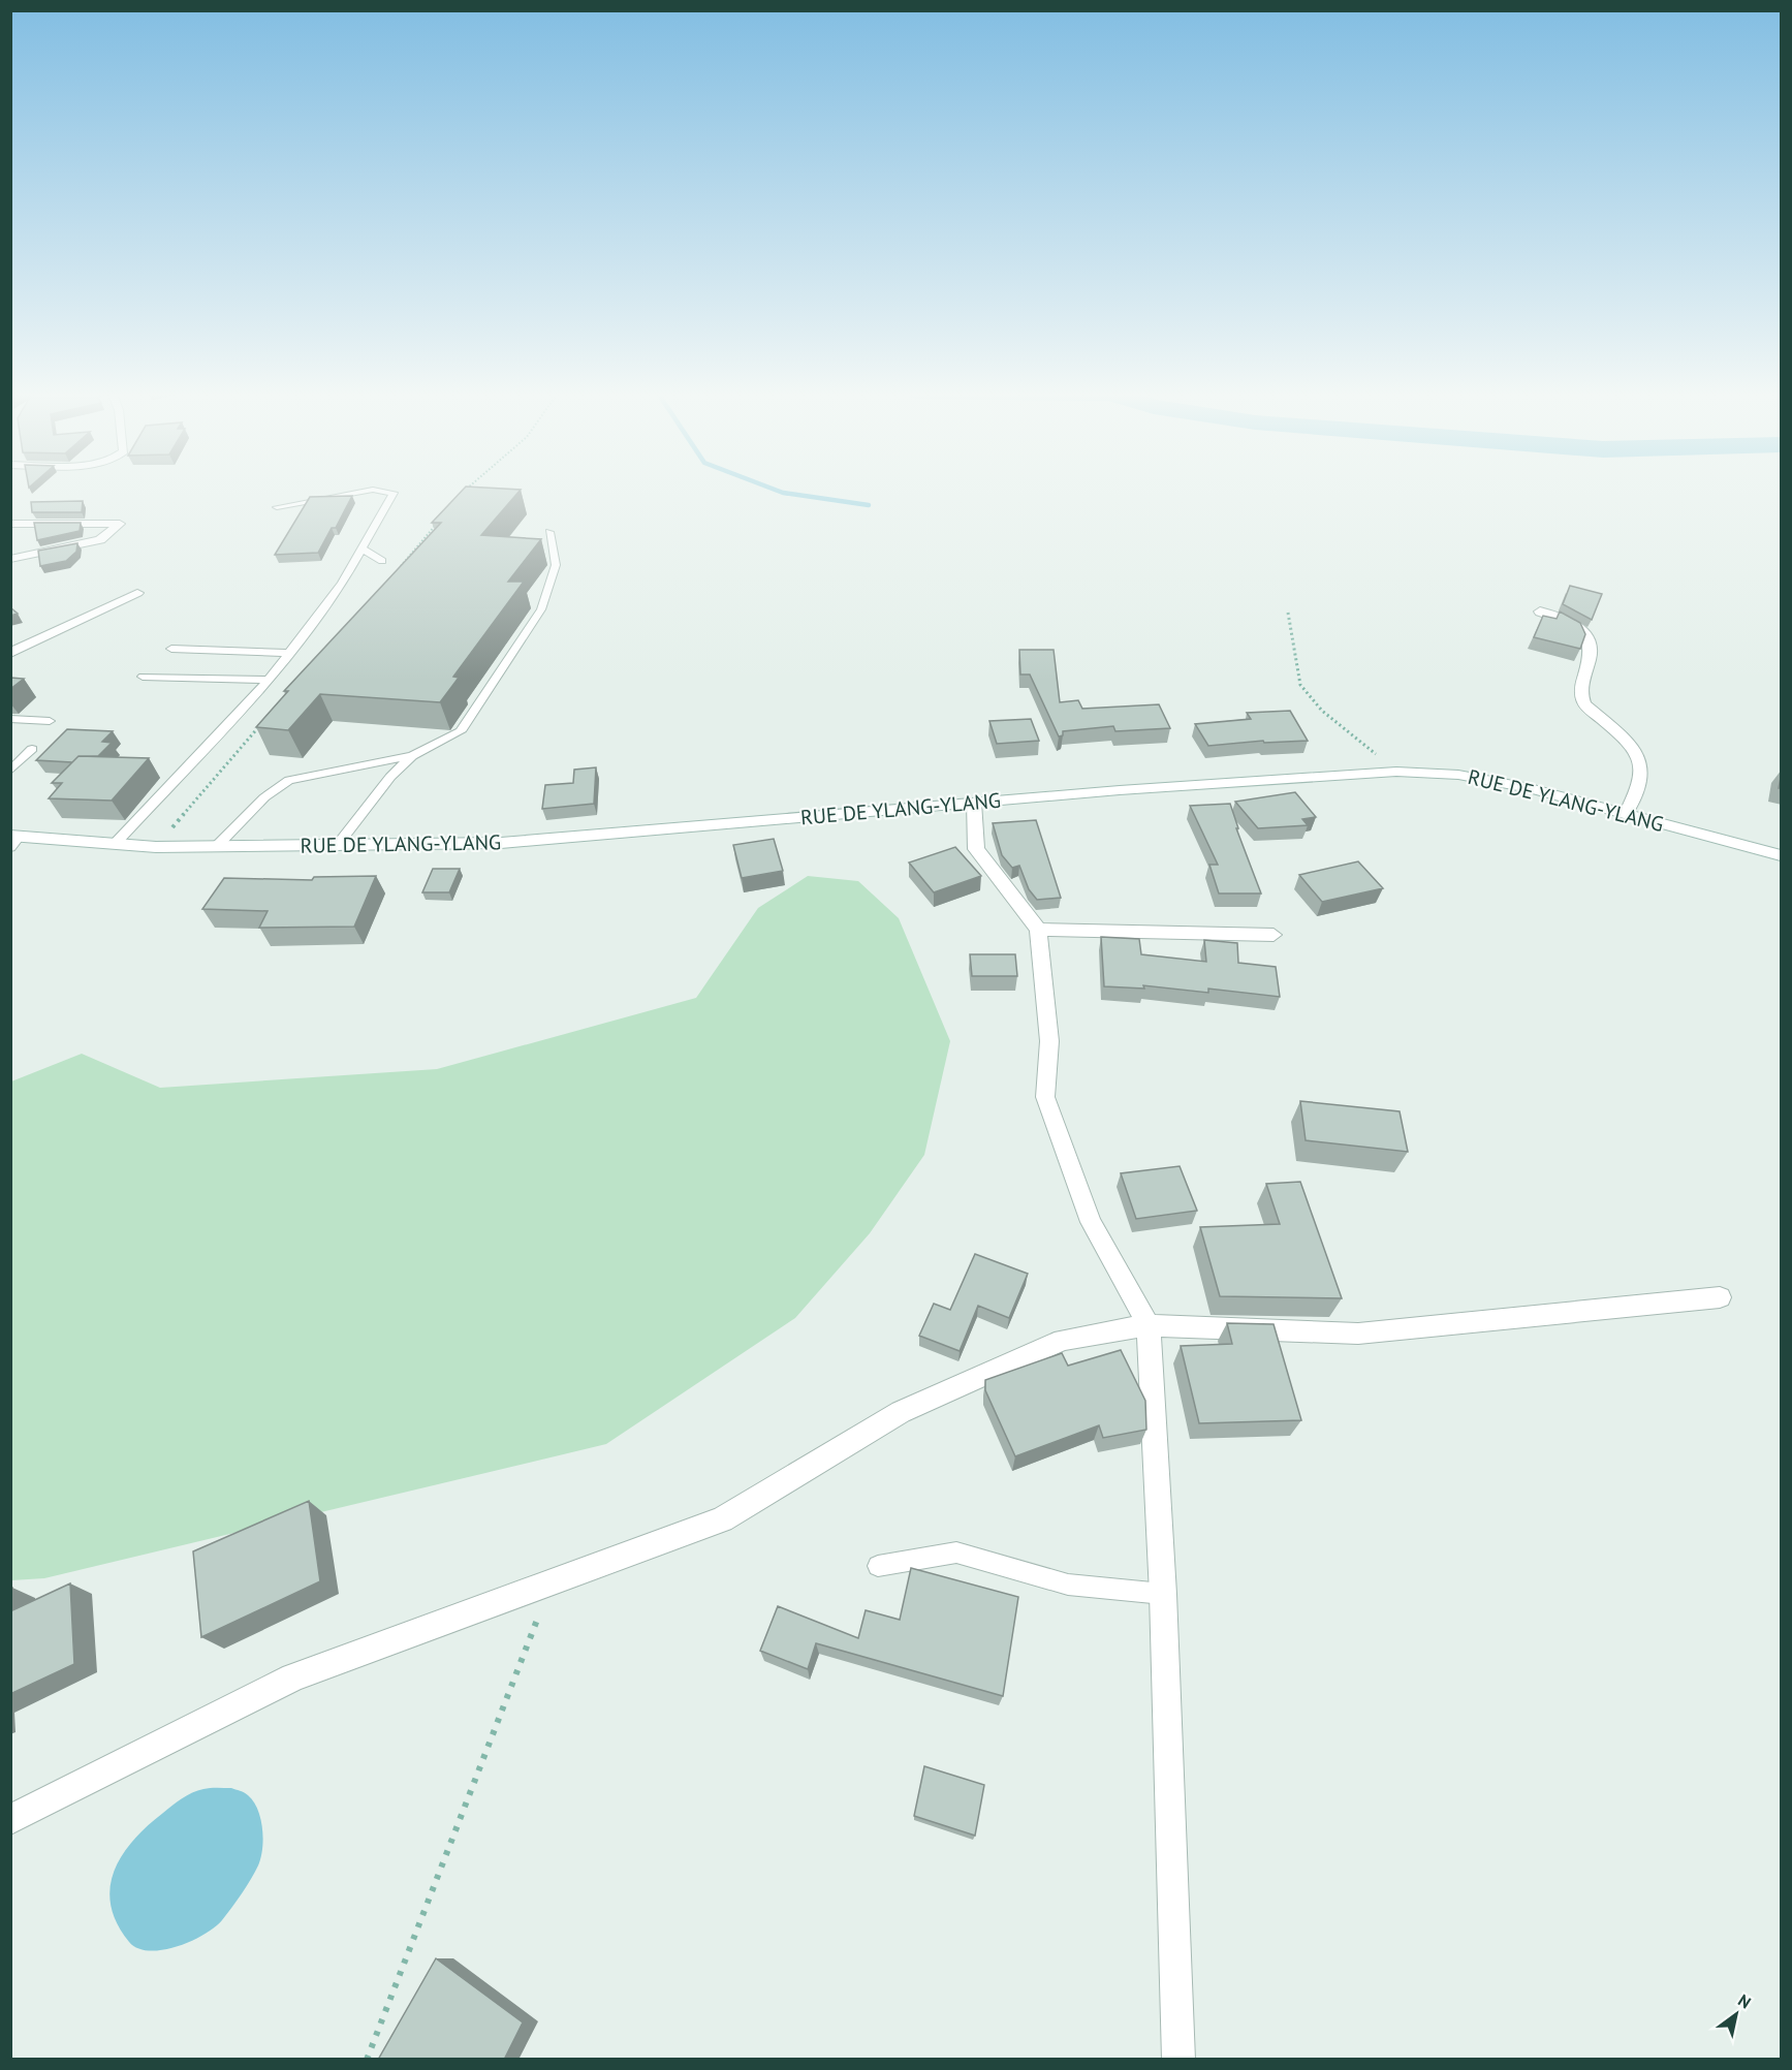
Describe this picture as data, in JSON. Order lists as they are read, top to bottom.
{
  "streets": {
    "street": ["RUE DE YLANG-YLANG"]
  },
  "north": "top right"
}
